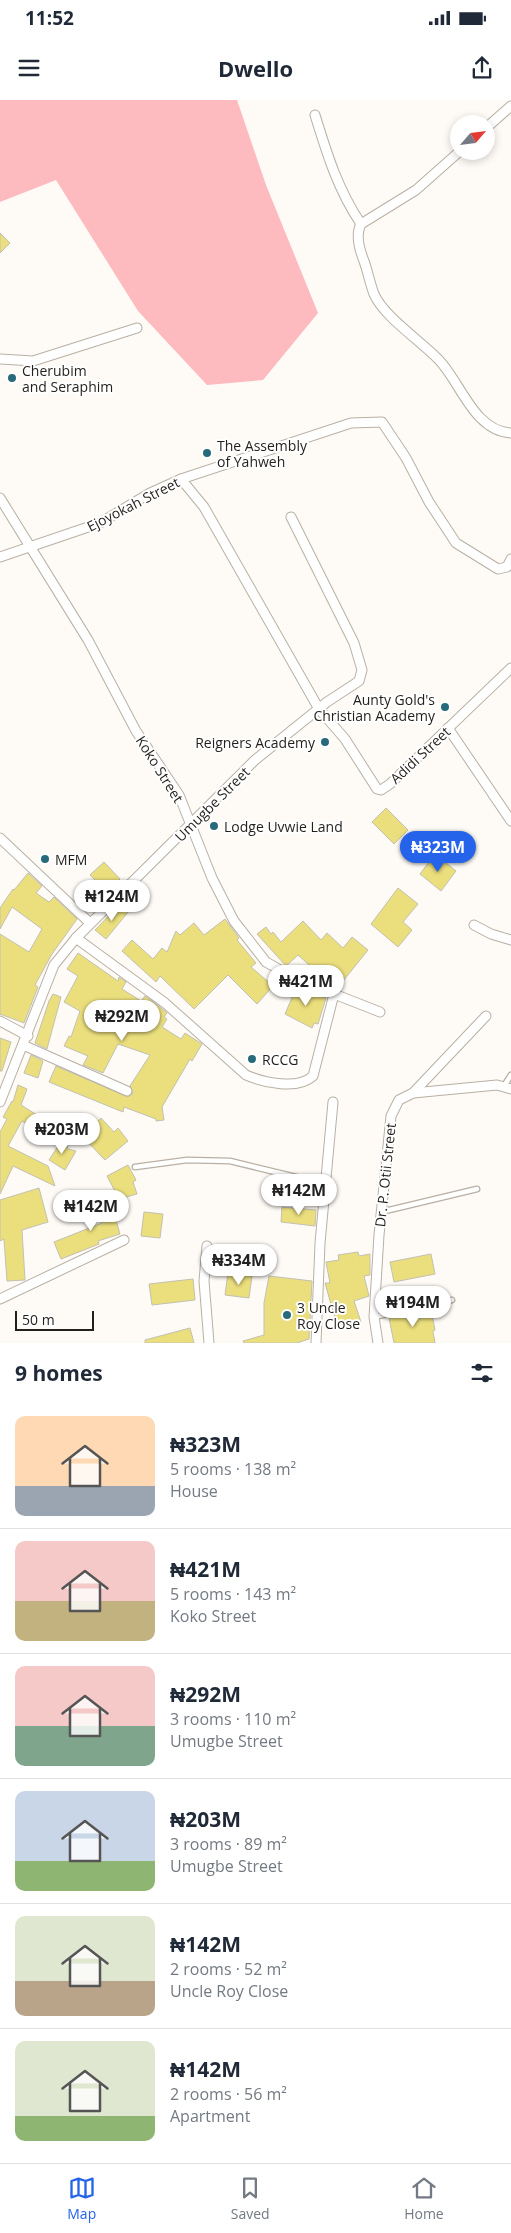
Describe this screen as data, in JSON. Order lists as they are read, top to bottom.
{
  "streets": {
    "street": [
      "Ejoyokah Street",
      "Adidi Street",
      "Koko Street",
      "Umugbe Street",
      "Dr. P. Otii Street"
    ]
  },
  "crossings": [
    ["Ejoyokah Street", "Koko Street"],
    ["Adidi Street", "Umugbe Street"],
    ["Koko Street", "Umugbe Street"]
  ],
  "places": [
    "Cherubim and Seraphim",
    "The Assembly of Yahweh",
    "Aunty Gold's Christian Academy",
    "Reigners Academy",
    "Lodge Uvwie Land",
    "MFM",
    "RCCG",
    "3 Uncle Roy Close"
  ],
  "scale_bar": "50 m",
  "north": "top right",
  "page": {
    "status": "11:52",
    "header": "Dwello",
    "price": [
      "₦323M",
      "₦124M",
      "₦421M",
      "₦292M",
      "₦203M",
      "₦142M",
      "₦142M",
      "₦334M",
      "₦194M"
    ],
    "scale": "50 m",
    "heading": "9 homes",
    "list": [
      {
        "name": "₦323M",
        "note": "5 rooms · 138 m² · House"
      },
      {
        "name": "₦421M",
        "note": "5 rooms · 143 m² · Koko Street"
      },
      {
        "name": "₦292M",
        "note": "3 rooms · 110 m² · Umugbe Street"
      },
      {
        "name": "₦203M",
        "note": "3 rooms · 89 m² · Umugbe Street"
      },
      {
        "name": "₦142M",
        "note": "2 rooms · 52 m² · Uncle Roy Close"
      },
      {
        "name": "₦142M",
        "note": "2 rooms · 56 m² · Apartment"
      }
    ],
    "tabs": ["Map", "Saved", "Home"]
  }
}
